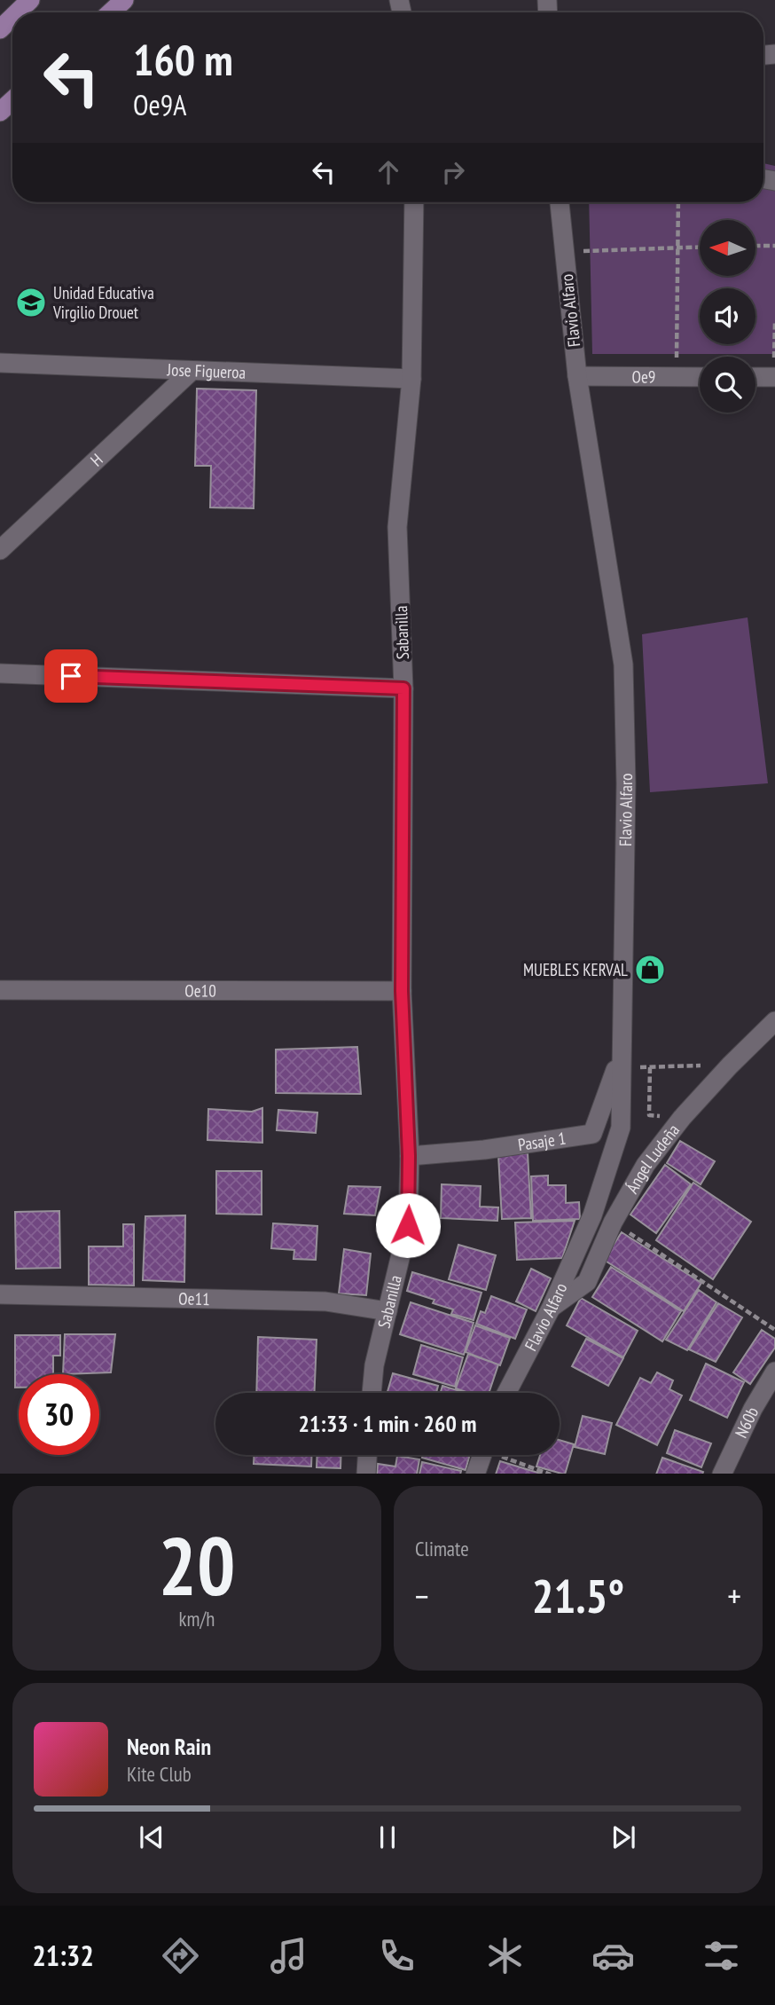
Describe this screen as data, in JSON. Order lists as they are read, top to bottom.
{
  "streets": {
    "street": [
      "Flavio Alfaro",
      "Jose Figueroa",
      "Oe9",
      "H",
      "Sabanilla",
      "Oe10",
      "Pasaje 1",
      "Ángel Ludeña",
      "Oe11",
      "N60b"
    ]
  },
  "crossings": [
    ["Flavio Alfaro", "Oe9"],
    ["Flavio Alfaro", "Pasaje 1"],
    ["Flavio Alfaro", "Ángel Ludeña"],
    ["Jose Figueroa", "H"],
    ["Jose Figueroa", "Sabanilla"],
    ["Sabanilla", "Oe10"],
    ["Sabanilla", "Pasaje 1"],
    ["Sabanilla", "Oe11"]
  ],
  "places": {
    "school or university": ["Unidad Educativa Virgilio Drouet"],
    "shop": ["MUEBLES KERVAL"]
  },
  "north": "left",
  "page": {
    "turn": ["160 m", "Oe9A"],
    "limit": "30",
    "trip": "21:33 · 1 min · 260 m",
    "tile": [
      ["20", "km/h"],
      "Climate"
    ],
    "heat": ["−", "21.5°", "+"],
    "song": ["Neon Rain", "Kite Club"],
    "tabs": "21:32"
  }
}
